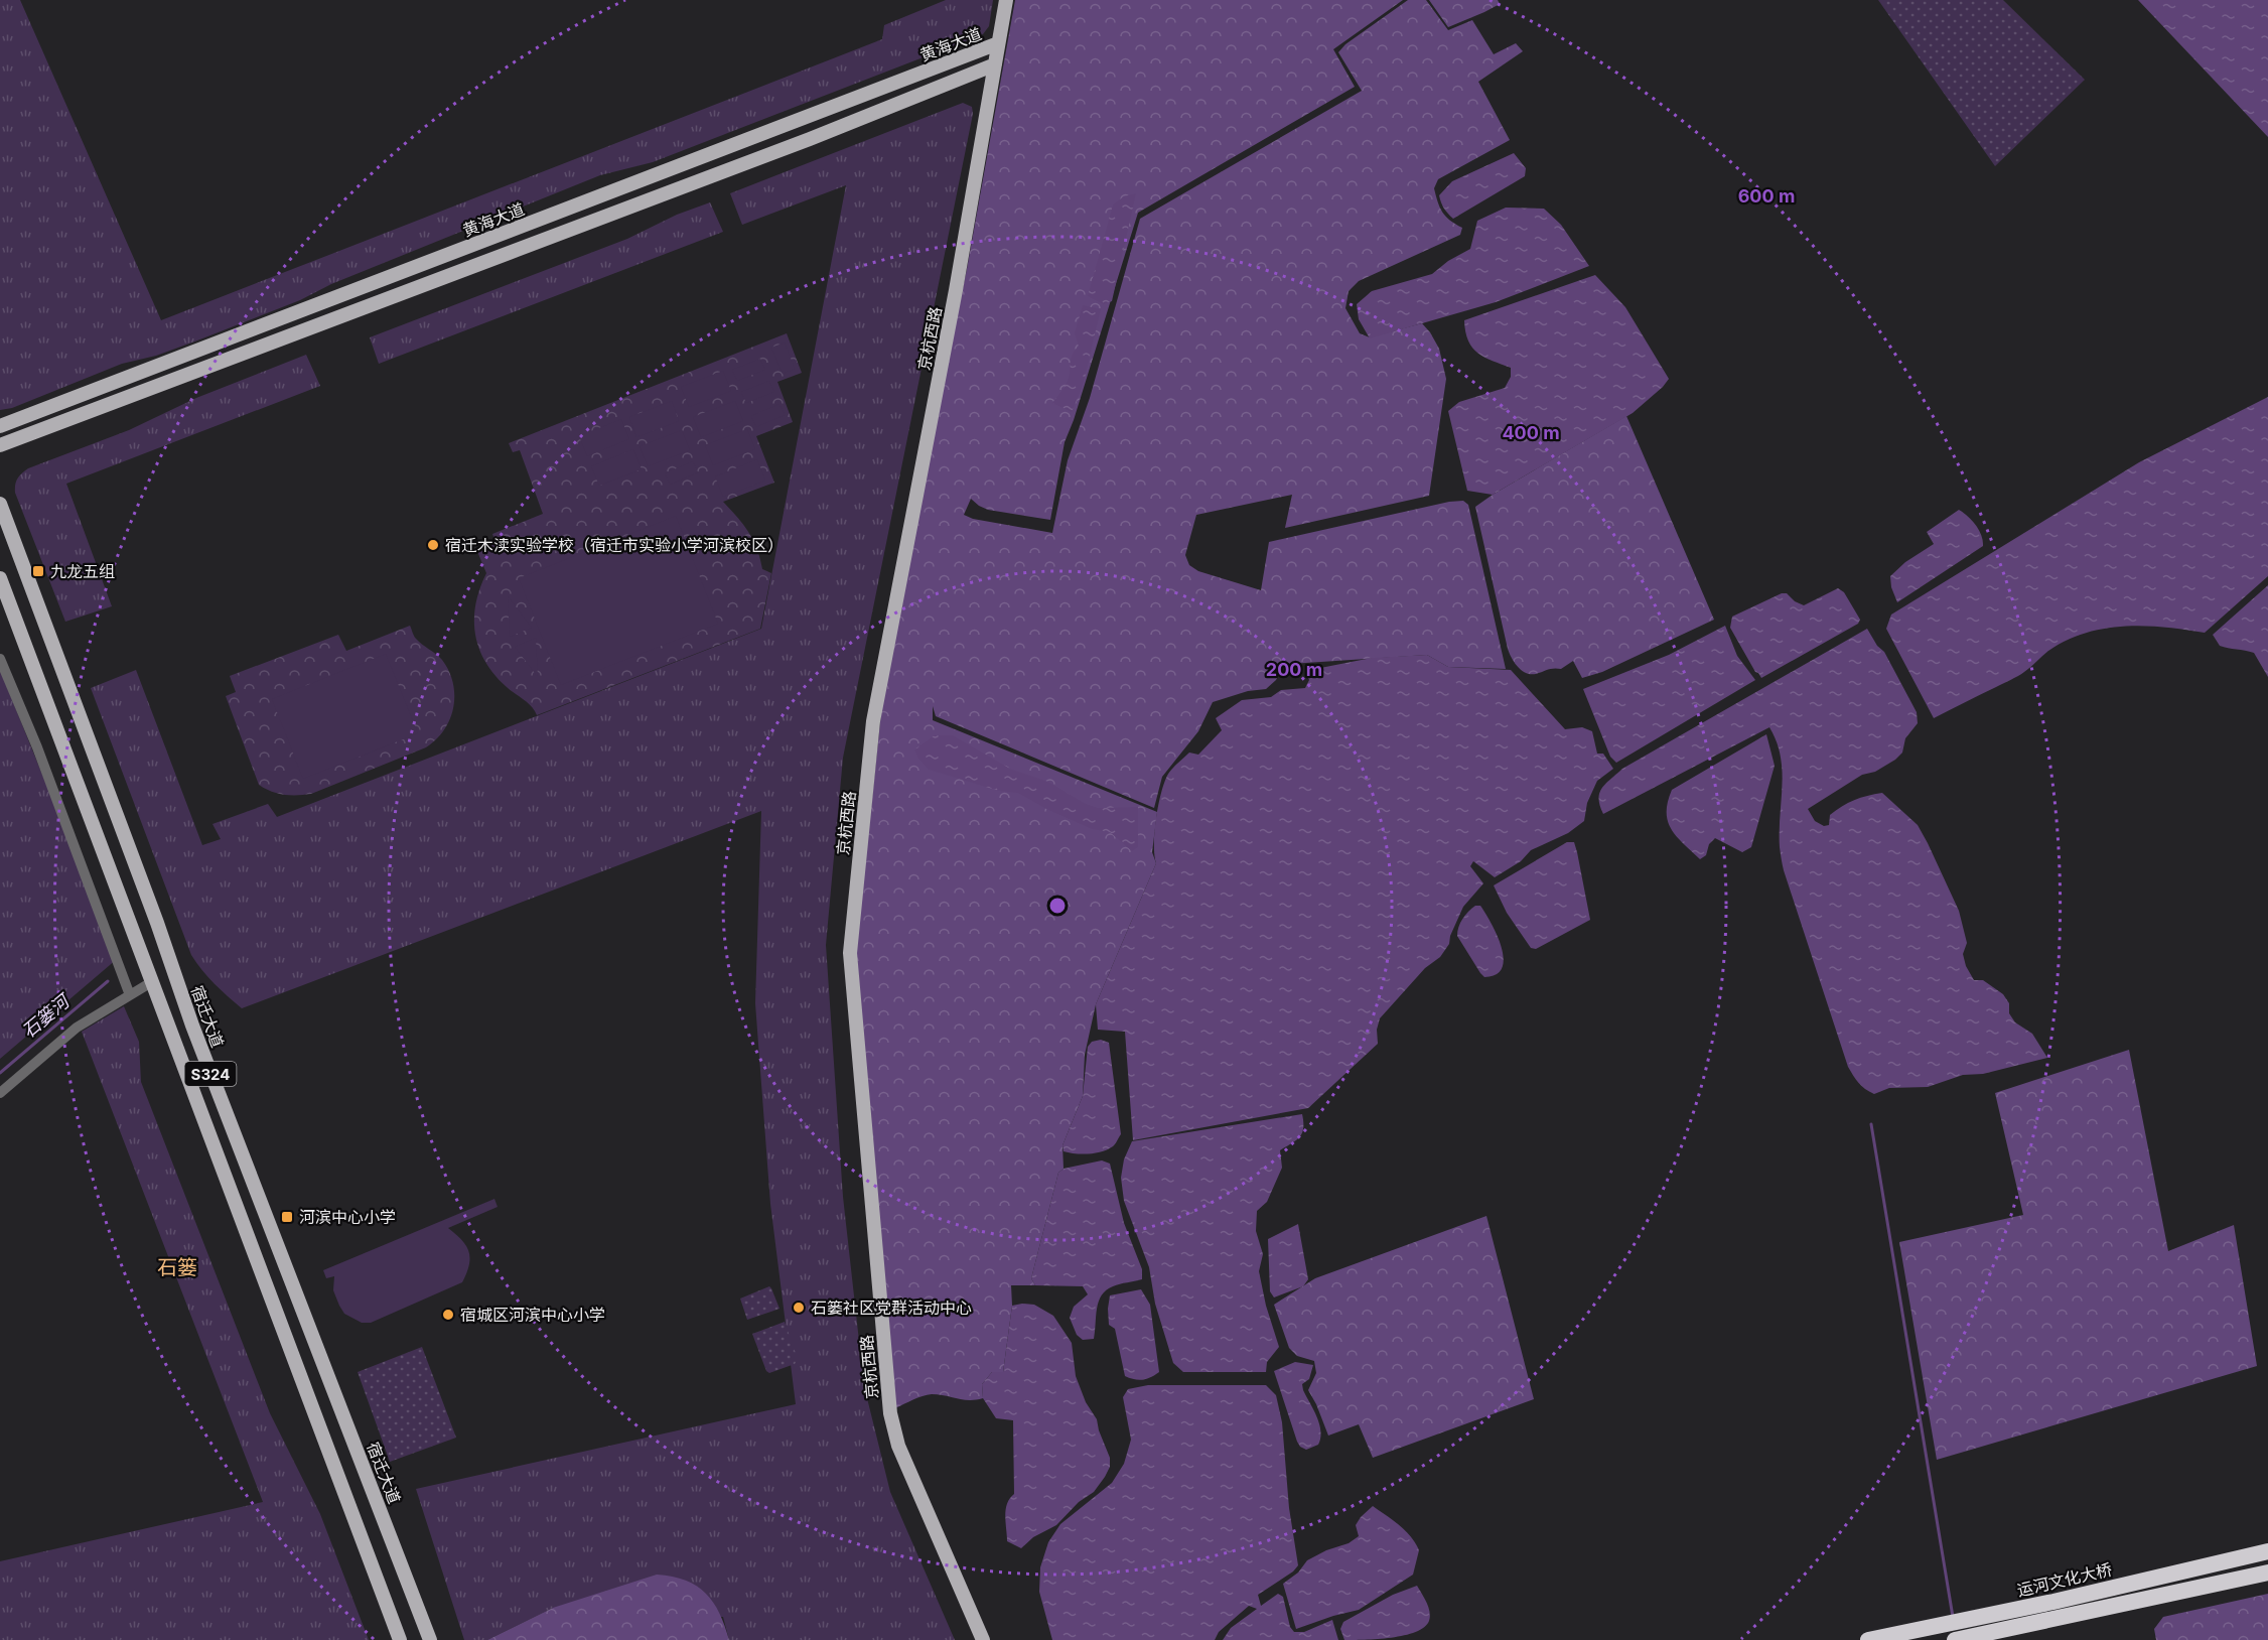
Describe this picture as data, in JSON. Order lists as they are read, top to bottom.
{
  "streets": {
    "highway": ["运河文化大桥"],
    "main road": [
      "黄海大道",
      "京杭西路",
      "宿迁大道",
      "S324"
    ]
  },
  "crossings": [
    ["黄海大道", "京杭西路"]
  ],
  "districts": ["石篓"],
  "water": ["石篓河"],
  "places": {
    "other": ["宿迁木渎实验学校（宿迁市实验小学河滨校区）", "石篓社区党群活动中心", "宿城区河滨中心小学"],
    "transit": ["九龙五组", "河滨中心小学"]
  },
  "rings": ["600 m", "400 m", "200 m"]
}
